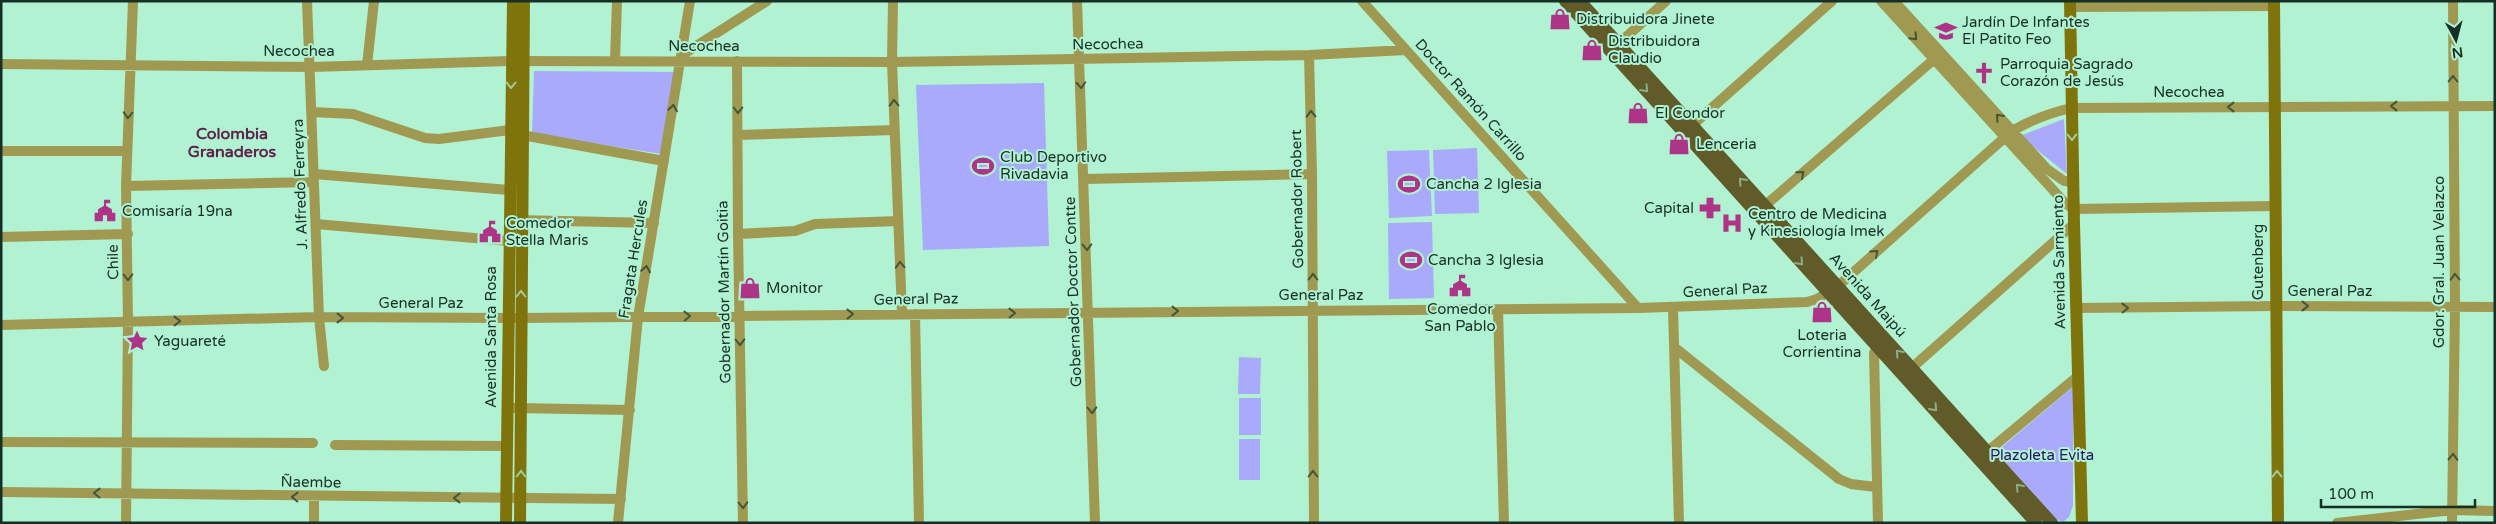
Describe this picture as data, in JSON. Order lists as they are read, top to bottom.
{
  "streets": {
    "main road": [
      "Avenida Sarmiento",
      "Gutenberg",
      "Avenida Maipú",
      "Avenida Santa Rosa"
    ],
    "street": [
      "Necochea",
      "Doctor Ramón Carrillo",
      "J. Alfredo Ferreyra",
      "Gobernador Robert",
      "Fragata Hercules",
      "Chile",
      "Gdor. Gral. Juan Velazco",
      "General Paz",
      "Gobernador Martín Goitia",
      "Gobernador Doctor Contte",
      "Ñaembe"
    ]
  },
  "crossings": [
    ["Necochea", "Doctor Ramón Carrillo"],
    ["Necochea", "J. Alfredo Ferreyra"],
    ["Necochea", "Gobernador Robert"],
    ["Necochea", "Fragata Hercules"],
    ["Necochea", "Chile"],
    ["Necochea", "Avenida Sarmiento"],
    ["Necochea", "Gutenberg"],
    ["Necochea", "Gdor. Gral. Juan Velazco"],
    ["Necochea", "General Paz"],
    ["Necochea", "Gobernador Martín Goitia"],
    ["Necochea", "Gobernador Doctor Contte"],
    ["Necochea", "Avenida Maipú"],
    ["Necochea", "Avenida Santa Rosa"],
    ["Doctor Ramón Carrillo", "General Paz"],
    ["J. Alfredo Ferreyra", "General Paz"],
    ["Gobernador Robert", "General Paz"],
    ["Fragata Hercules", "General Paz"],
    ["Fragata Hercules", "Ñaembe"],
    ["Chile", "General Paz"],
    ["Chile", "Ñaembe"],
    ["Avenida Sarmiento", "General Paz"],
    ["Gutenberg", "General Paz"],
    ["Gdor. Gral. Juan Velazco", "General Paz"],
    ["General Paz", "Gobernador Martín Goitia"],
    ["General Paz", "Gobernador Doctor Contte"],
    ["General Paz", "Avenida Maipú"],
    ["General Paz", "Avenida Santa Rosa"],
    ["Avenida Santa Rosa", "Ñaembe"]
  ],
  "one_way": [
    "Gobernador Robert",
    "Fragata Hercules",
    "Gutenberg",
    "Gdor. Gral. Juan Velazco",
    "General Paz",
    "Gobernador Martín Goitia",
    "Gobernador Doctor Contte"
  ],
  "districts": ["Colombia Granaderos"],
  "parks": ["Plazoleta Evita"],
  "places": {
    "shop": [
      "Distribuidora Jinete",
      "Distribuidora Claudio",
      "El Condor",
      "Lenceria",
      "Monitor",
      "Loteria Corrientina"
    ],
    "school or university": ["Jardín De Infantes El Patito Feo"],
    "church": ["Parroquia Sagrado Corazón de Jesús"],
    "sports": ["Club Deportivo Rivadavia", "Cancha 2 Iglesia", "Cancha 3 Iglesia"],
    "pharmacy": ["Capital"],
    "public building": ["Comisaría 19na", "Comedor Stella Maris", "Comedor San Pablo"],
    "hospital": ["Centro de Medicina y Kinesiología Imek"],
    "place": ["Yaguareté"]
  },
  "scale_bar": "100 m",
  "north": "bottom"
}
